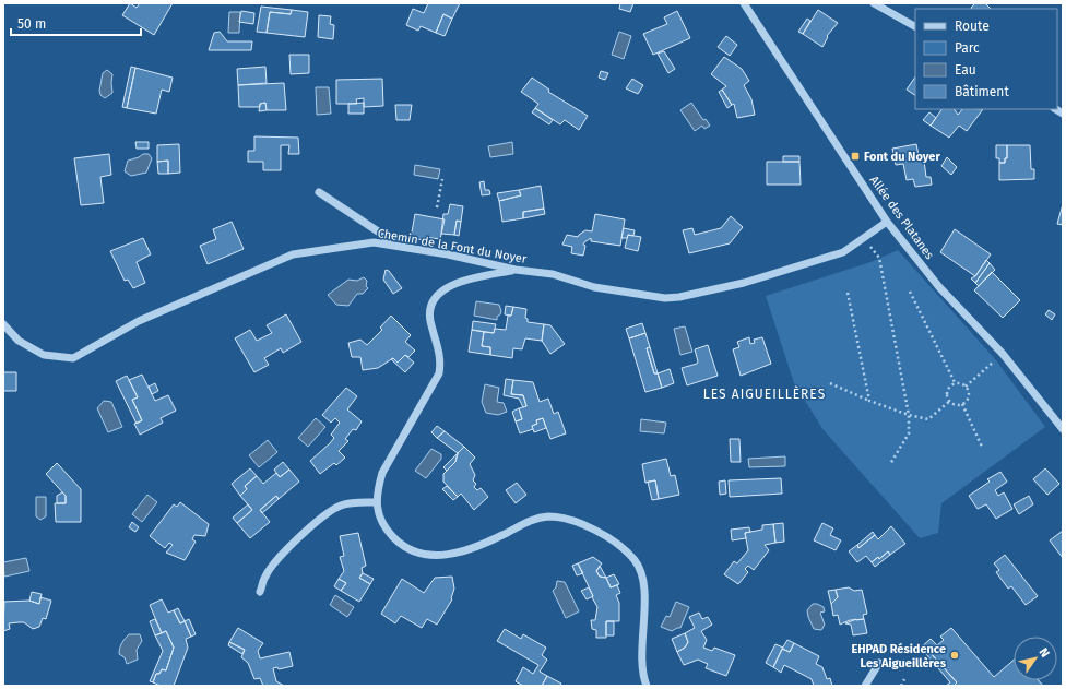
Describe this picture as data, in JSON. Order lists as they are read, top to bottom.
{
  "streets": {
    "street": ["Allée des Platanes", "Chemin de la Font du Noyer"]
  },
  "crossings": [
    ["Allée des Platanes", "Chemin de la Font du Noyer"]
  ],
  "districts": ["LES AIGUEILLÈRES"],
  "places": {
    "transit": ["Font du Noyer"],
    "other": ["EHPAD Résidence Les Aigueillères"]
  },
  "legend": [
    "Route",
    "Parc",
    "Eau",
    "Bâtiment"
  ],
  "scale_bar": "50 m",
  "north": "top right"
}
